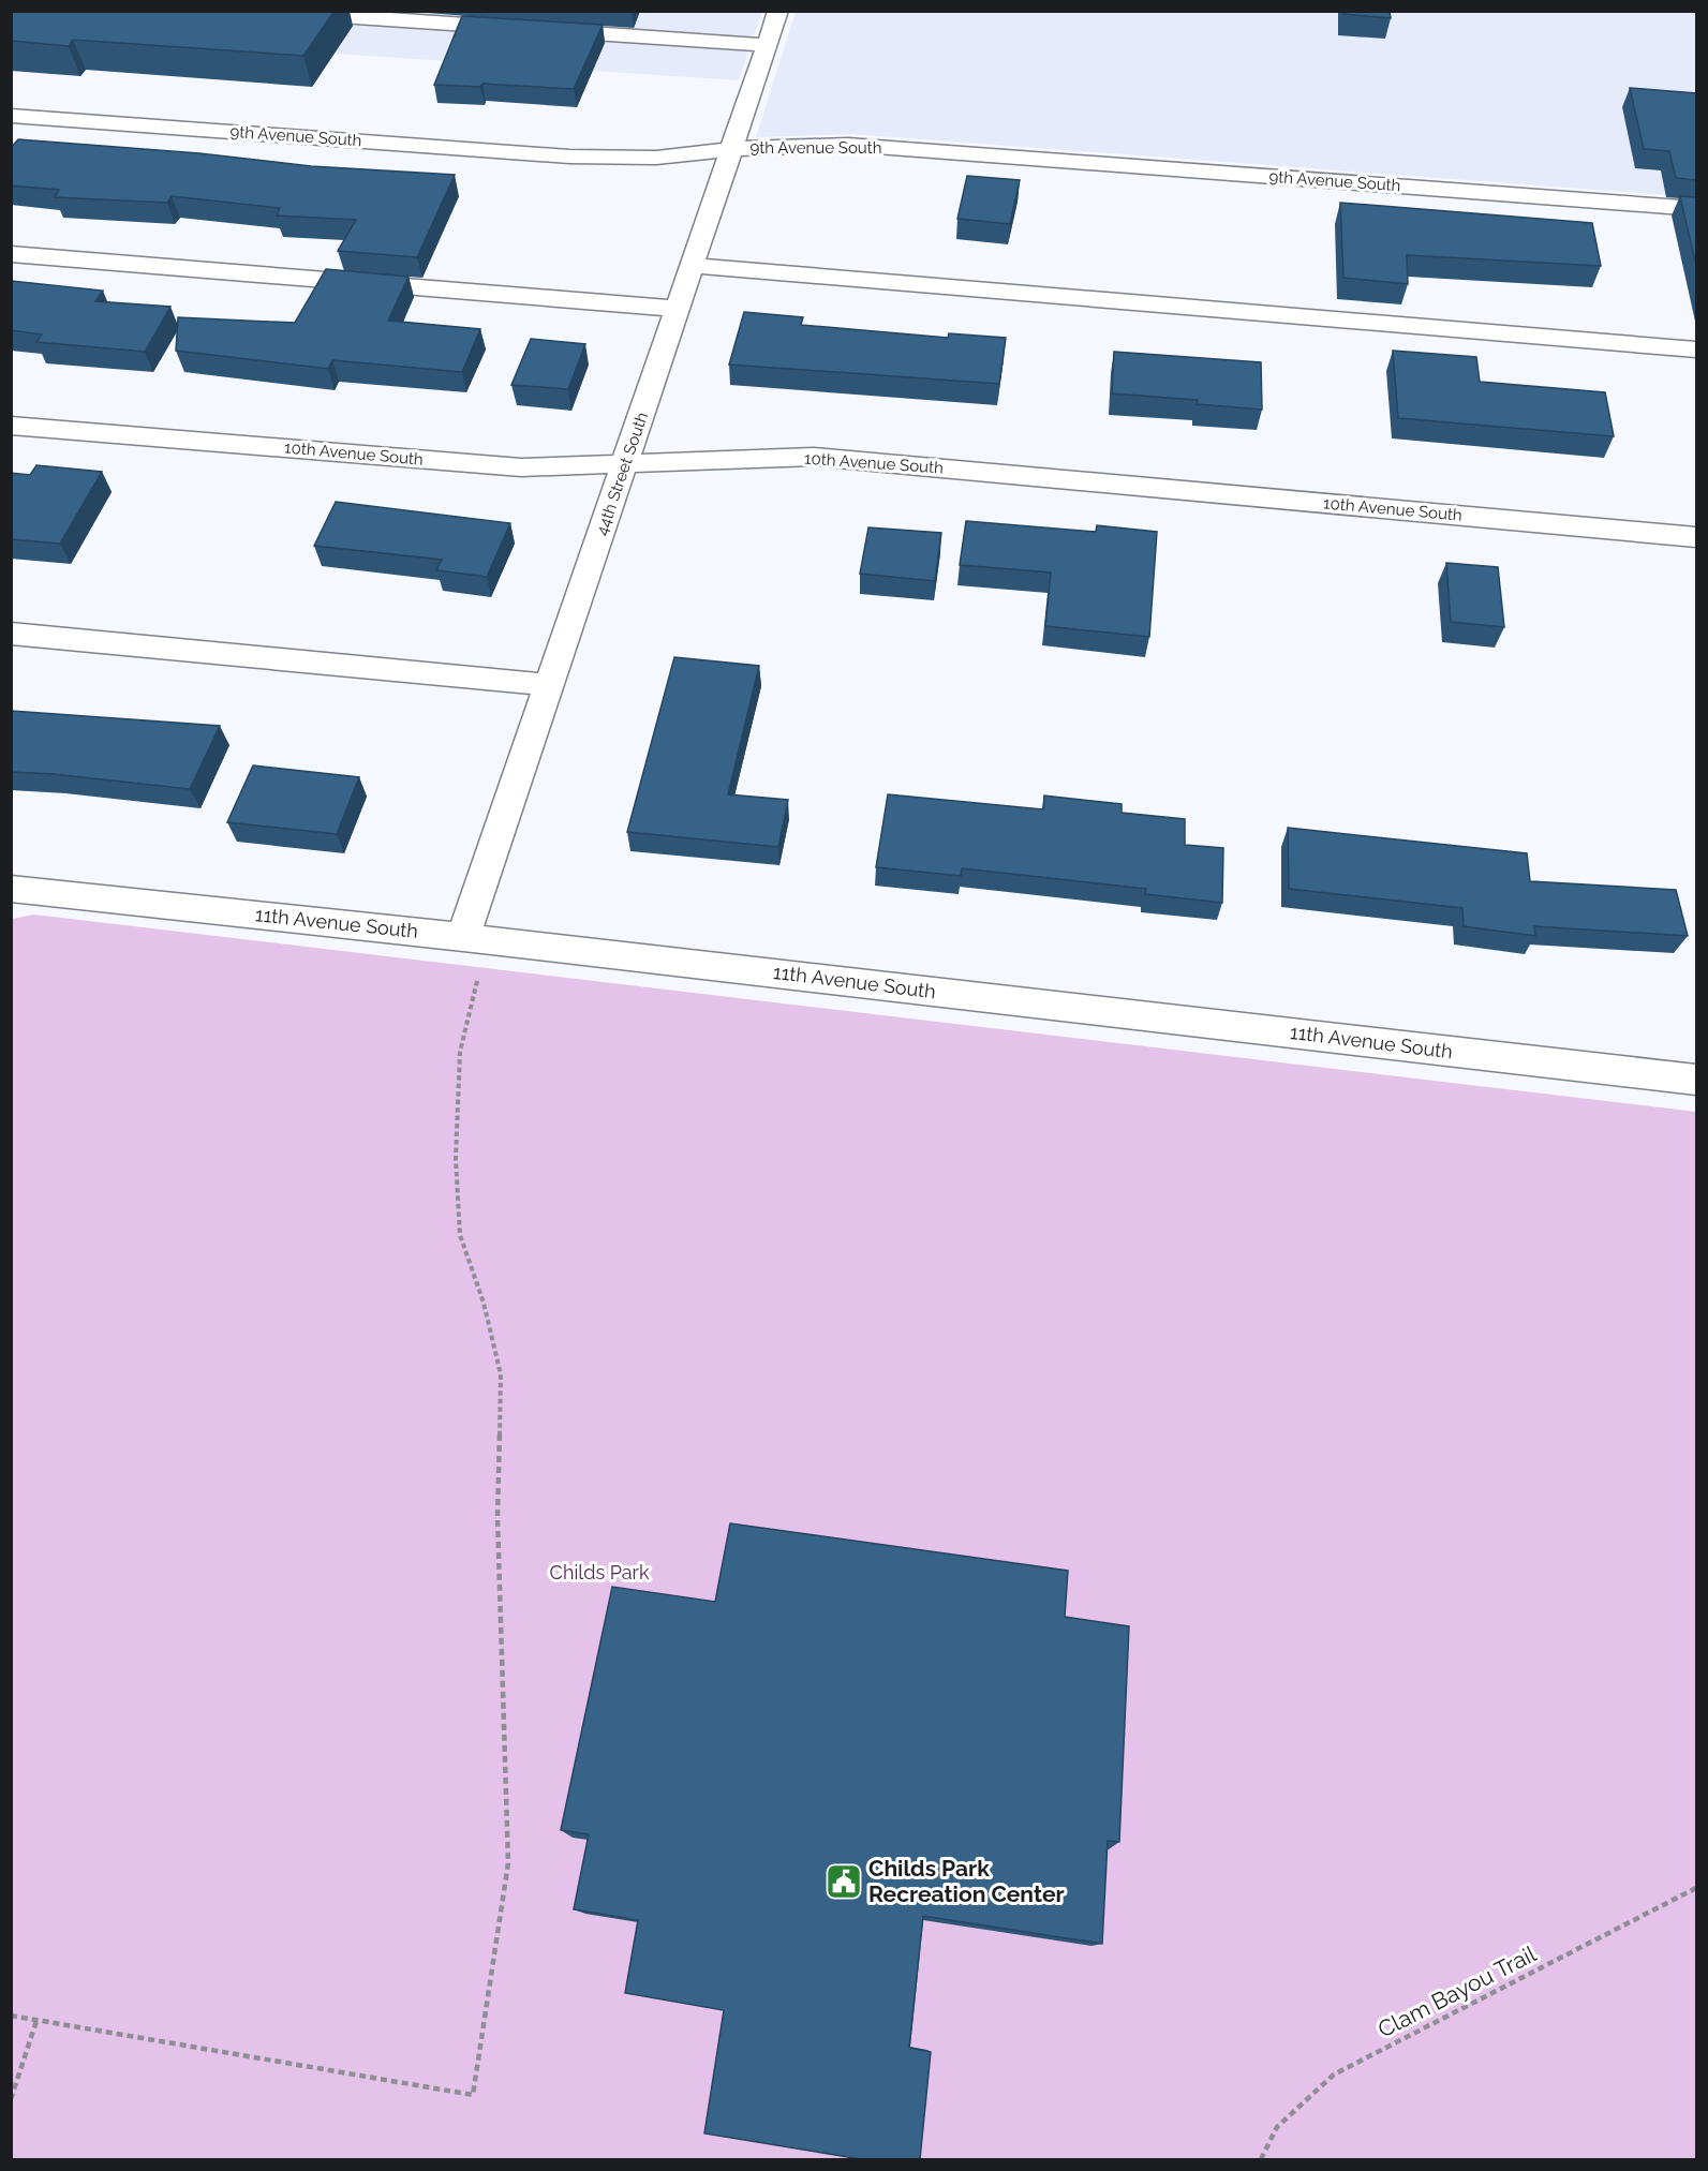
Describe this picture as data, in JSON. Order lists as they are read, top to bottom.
{
  "streets": {
    "street": [
      "9th Avenue South",
      "10th Avenue South",
      "44th Street South",
      "11th Avenue South"
    ],
    "path": ["Clam Bayou Trail"]
  },
  "crossings": [
    ["9th Avenue South", "44th Street South"],
    ["10th Avenue South", "44th Street South"],
    ["44th Street South", "11th Avenue South"]
  ],
  "parks": ["Childs Park"],
  "places": {
    "public building": ["Childs Park Recreation Center"]
  }
}
